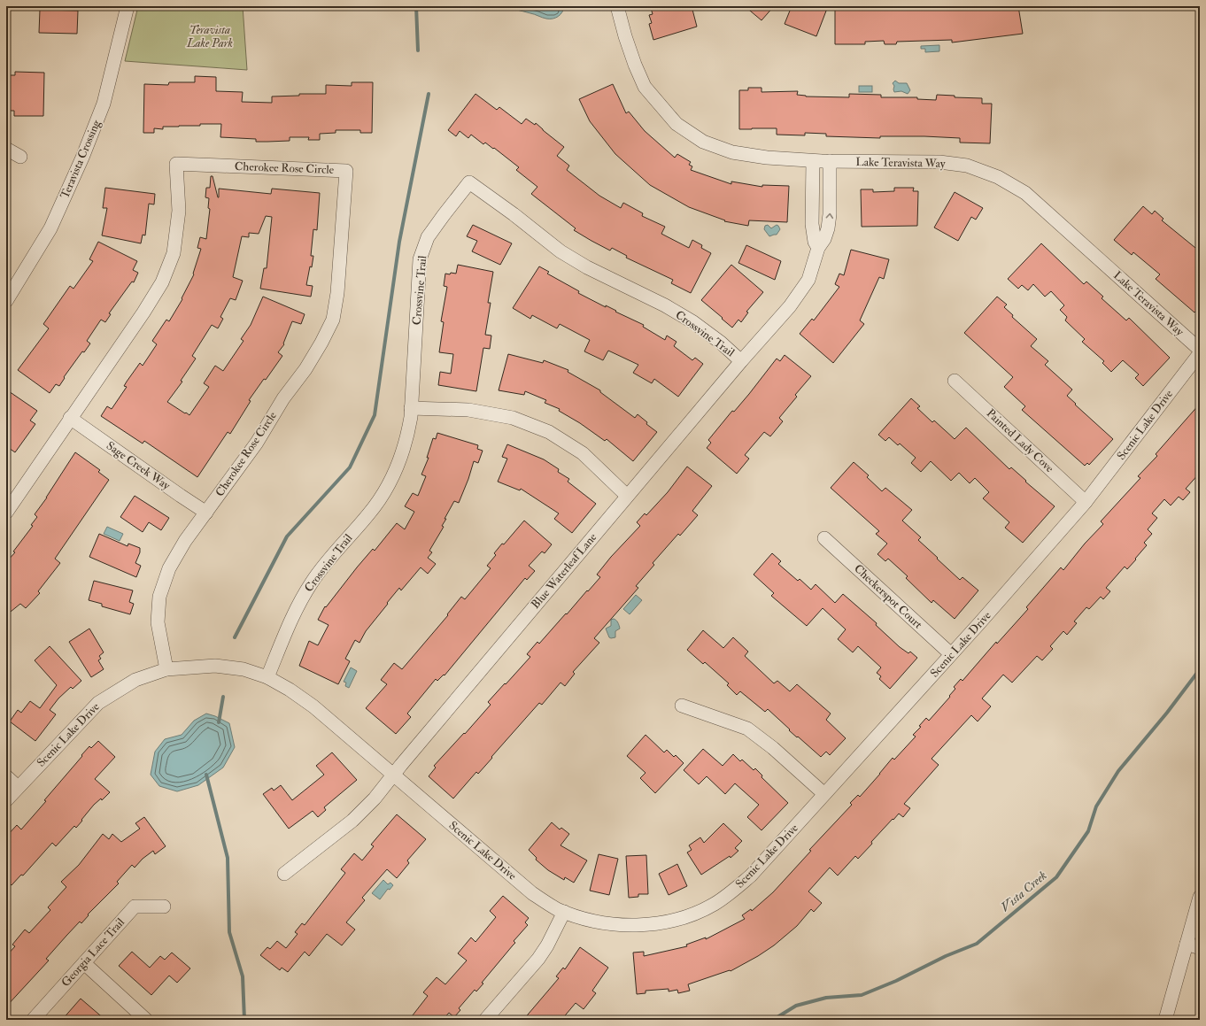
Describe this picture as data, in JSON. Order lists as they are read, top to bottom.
{
  "streets": {
    "street": [
      "Teravista Crossing",
      "Lake Teravista Way",
      "Cherokee Rose Circle",
      "Crossvine Trail",
      "Scenic Lake Drive",
      "Painted Lady Cove",
      "Sage Creek Way",
      "Blue Waterleaf Lane",
      "Checkerspot Court",
      "Georgia Lace Trail"
    ]
  },
  "crossings": [
    ["Lake Teravista Way", "Blue Waterleaf Lane"],
    ["Cherokee Rose Circle", "Scenic Lake Drive"],
    ["Cherokee Rose Circle", "Sage Creek Way"],
    ["Crossvine Trail", "Scenic Lake Drive"],
    ["Crossvine Trail", "Blue Waterleaf Lane"],
    ["Scenic Lake Drive", "Painted Lady Cove"],
    ["Scenic Lake Drive", "Blue Waterleaf Lane"],
    ["Scenic Lake Drive", "Checkerspot Court"]
  ],
  "water": ["Vista Creek"],
  "parks": ["Teravista Lake Park"]
}
